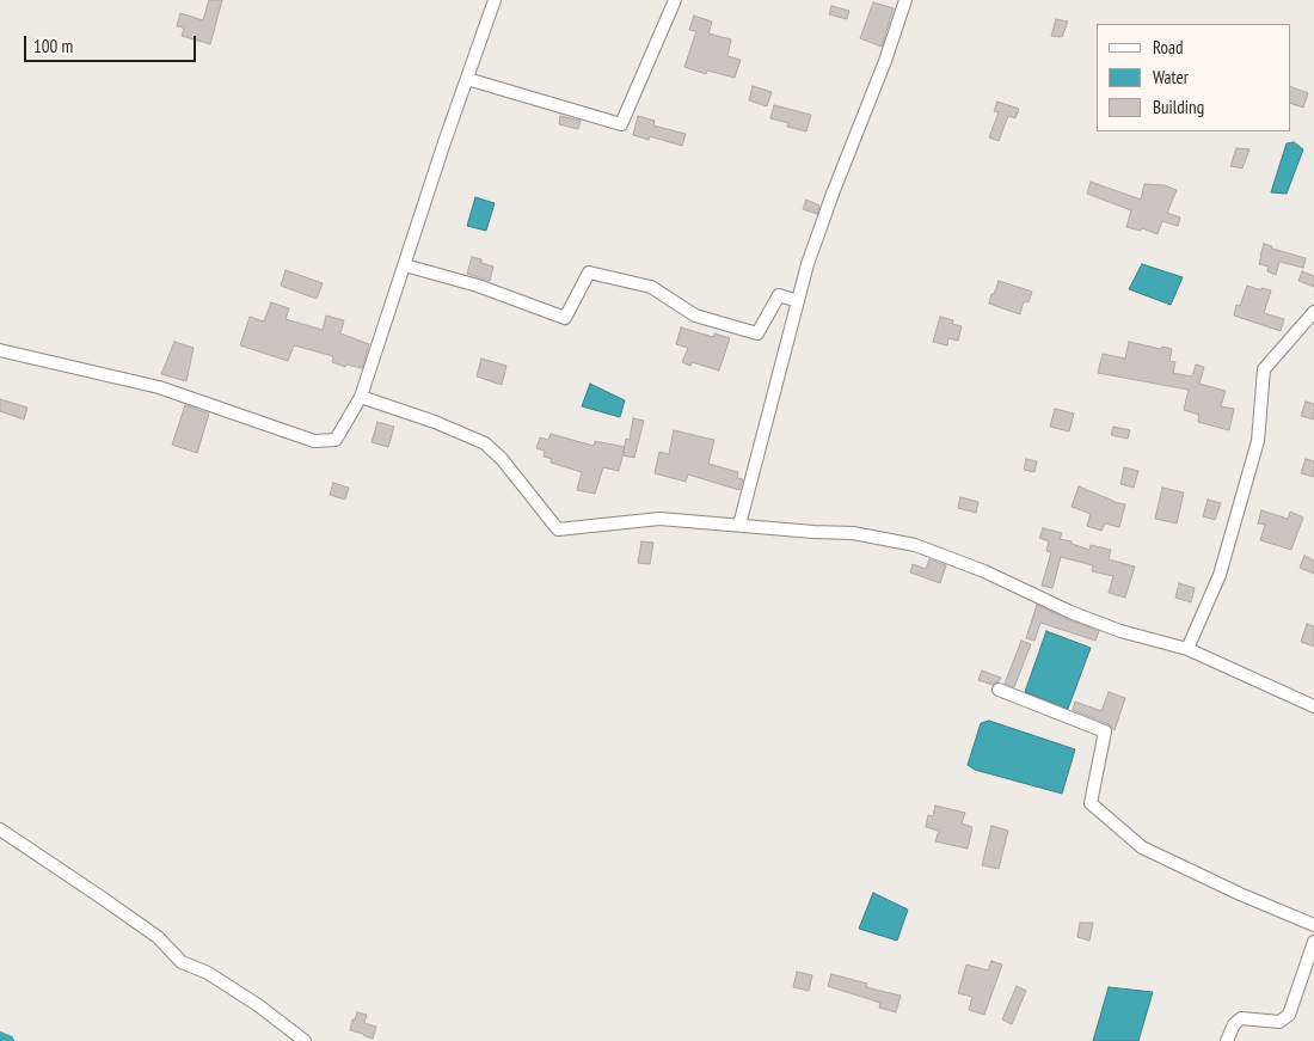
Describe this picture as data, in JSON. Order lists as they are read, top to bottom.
{
  "legend": ["Road", "Water", "Building"],
  "scale_bar": "100 m"
}
